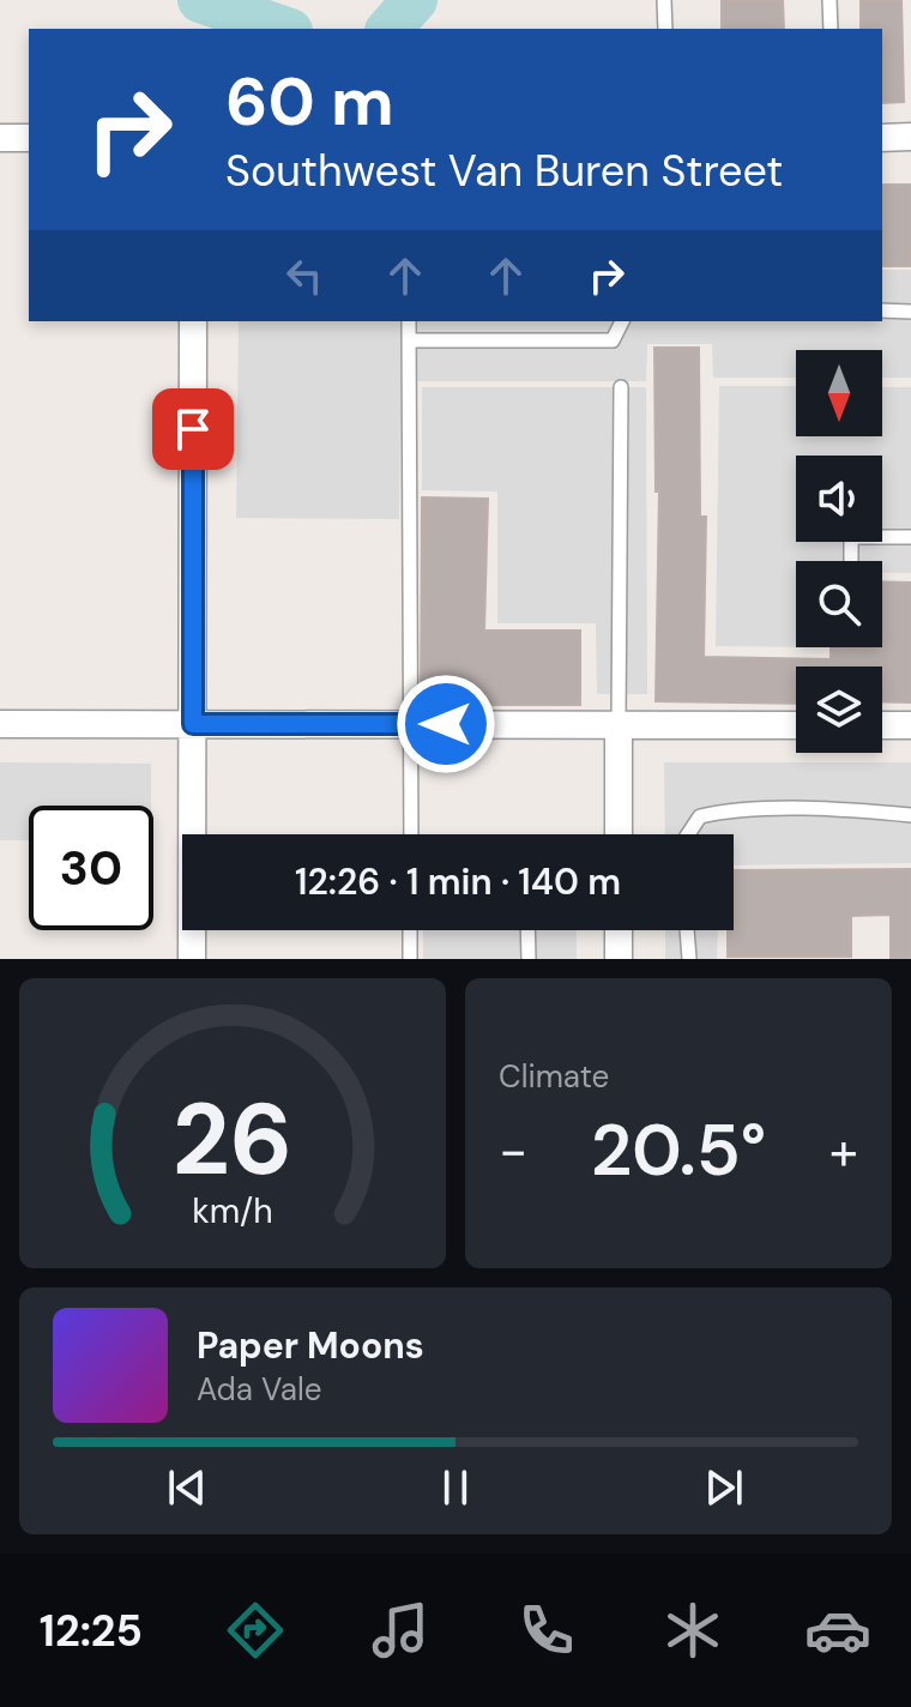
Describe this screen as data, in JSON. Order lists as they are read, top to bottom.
{
  "north": "bottom",
  "page": {
    "turn": ["60 m", "Southwest Van Buren Street"],
    "limit": "30",
    "trip": "12:26 · 1 min · 140 m",
    "tile": "Climate",
    "heat": ["−", "20.5°", "+"],
    "song": ["Paper Moons", "Ada Vale"],
    "tabs": "12:25",
    "gauge": ["26", "km/h"]
  }
}
